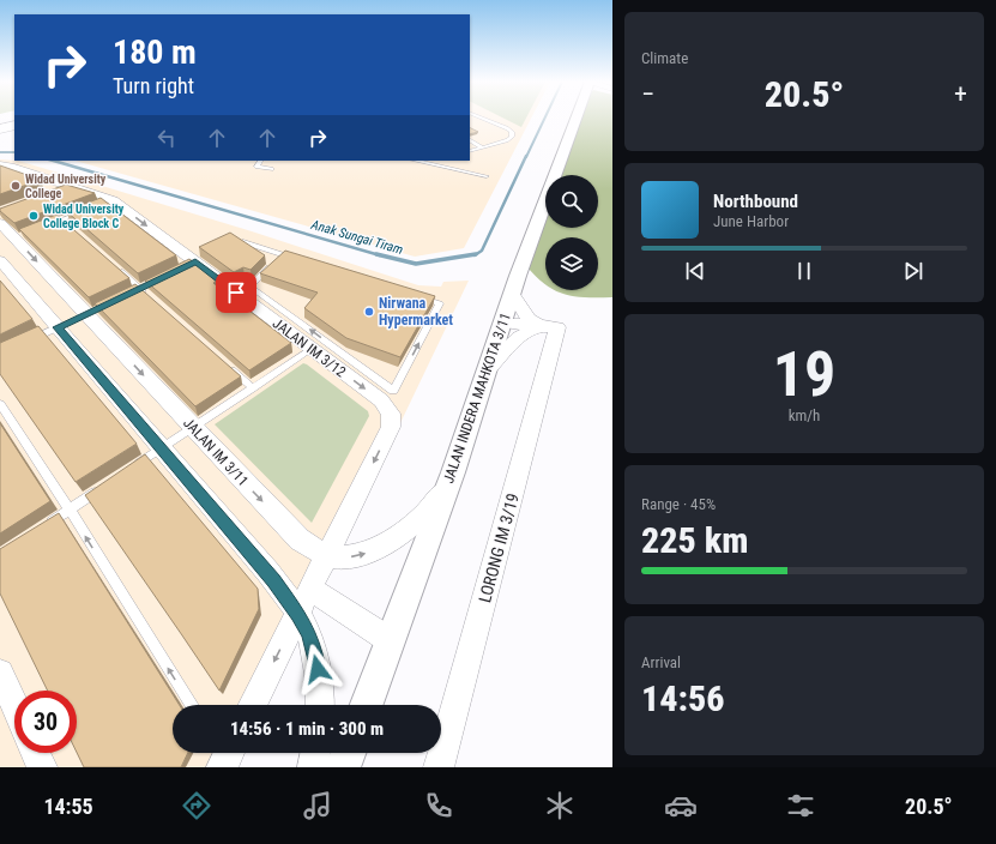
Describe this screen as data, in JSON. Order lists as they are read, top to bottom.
{
  "streets": {
    "street": [
      "JALAN IM 3/12",
      "JALAN INDERA MAHKOTA 3/11",
      "JALAN IM 3/11",
      "LORONG IM 3/19"
    ]
  },
  "crossings": [
    ["JALAN IM 3/12", "JALAN IM 3/11"],
    ["JALAN INDERA MAHKOTA 3/11", "JALAN IM 3/11"]
  ],
  "water": ["Anak Sungai Tiram"],
  "places": ["Widad University College", "Widad University College Block C", "Nirwana Hypermarket"],
  "page": {
    "tile": [
      "Climate",
      ["19", "km/h"],
      ["Range · 45%", "225 km"],
      ["Arrival", "14:56"]
    ],
    "turn": ["180 m", "Turn right"],
    "heat": ["−", "20.5°", "+"],
    "song": ["Northbound", "June Harbor"],
    "limit": "30",
    "trip": "14:56 · 1 min · 300 m",
    "tabs": ["14:55", "20.5°"]
  }
}
